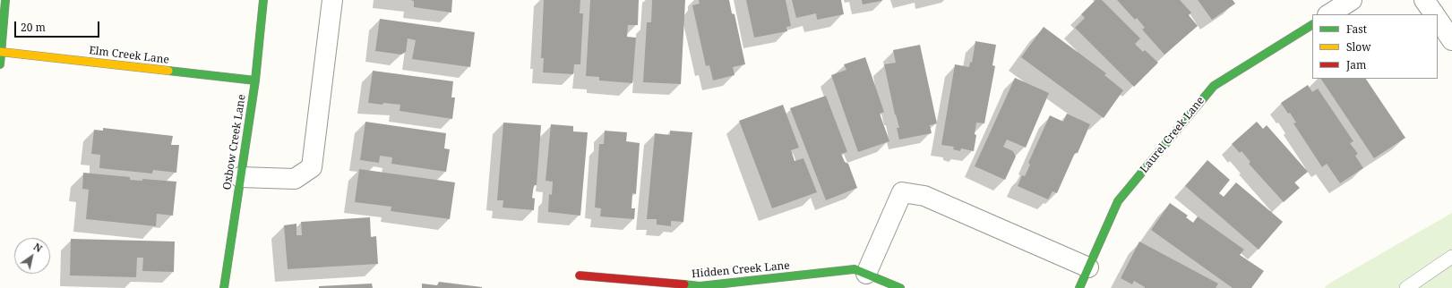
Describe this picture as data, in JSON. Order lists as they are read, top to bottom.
{
  "streets": {
    "street": [
      "Elm Creek Lane",
      "Laurel Creek Lane",
      "Oxbow Creek Lane",
      "Hidden Creek Lane"
    ]
  },
  "crossings": [
    ["Elm Creek Lane", "Oxbow Creek Lane"]
  ],
  "legend": ["Fast", "Slow", "Jam"],
  "scale_bar": "20 m",
  "north": "top right"
}
